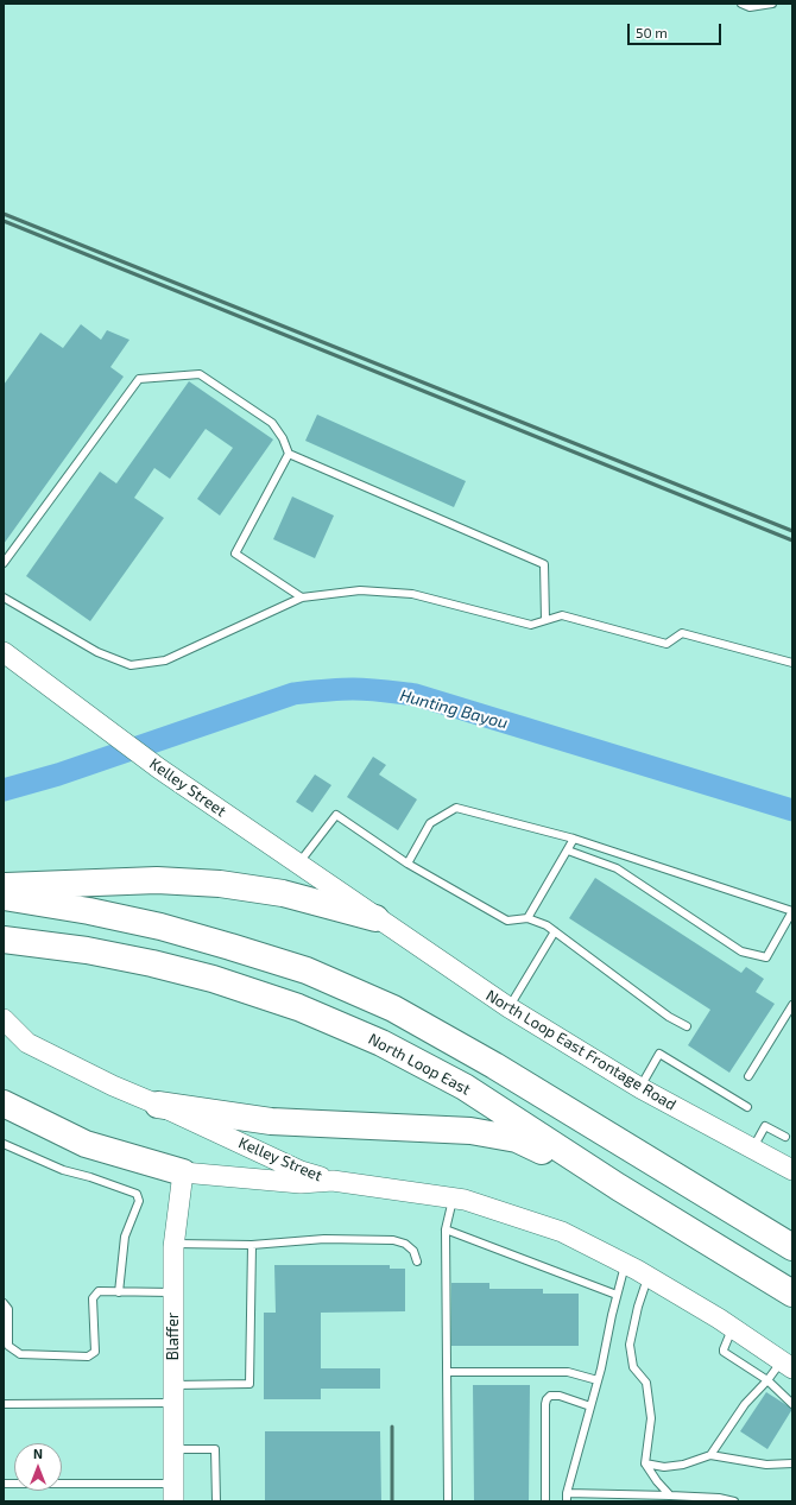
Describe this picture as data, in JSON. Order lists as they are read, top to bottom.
{
  "streets": {
    "highway": ["North Loop East"],
    "main road": ["Kelley Street", "North Loop East Frontage Road", "Blaffer"]
  },
  "crossings": [
    ["Kelley Street", "North Loop East Frontage Road"]
  ],
  "water": ["Hunting Bayou"],
  "scale_bar": "50 m",
  "north": "top"
}
